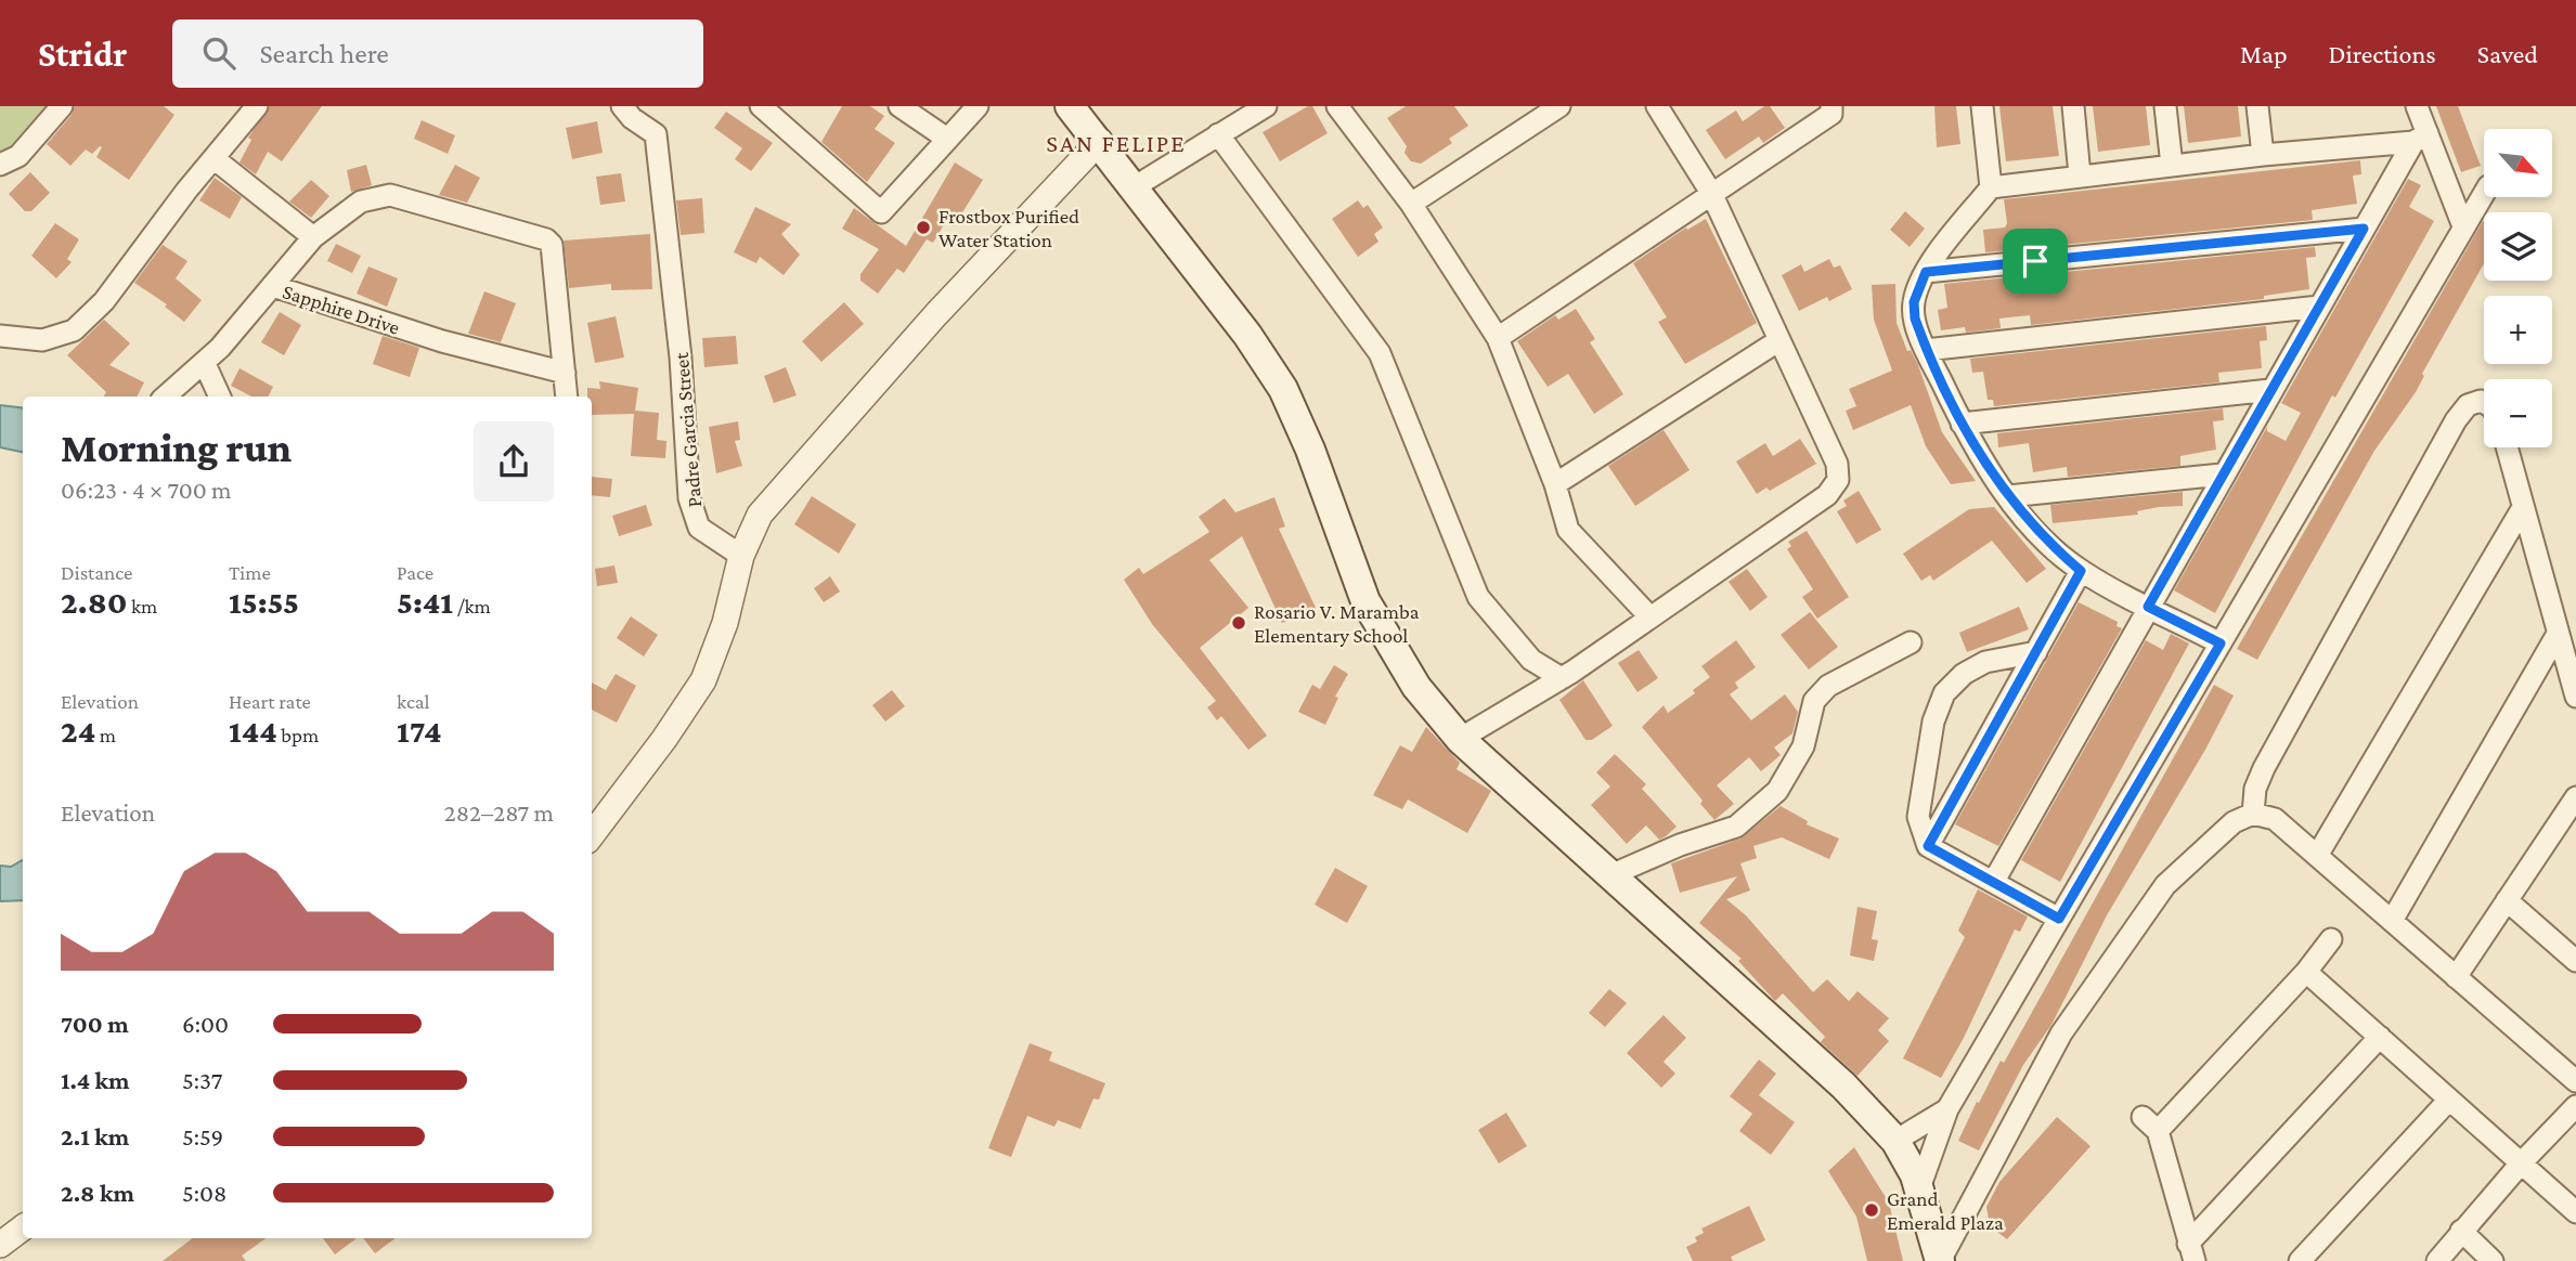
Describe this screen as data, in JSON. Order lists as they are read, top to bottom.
{
  "streets": {
    "street": ["Sapphire Drive", "Padre Garcia Street"]
  },
  "districts": ["SAN FELIPE"],
  "places": ["Frostbox Purified Water Station", "Rosario V. Maramba Elementary School", "Grand Emerald Plaza"],
  "north": "bottom right",
  "page": {
    "header": "Stridr",
    "search": "Search here",
    "nav": ["Map", "Directions", "Saved"],
    "map_buttons": ["+", "−"],
    "heading": ["Morning run", "06:23 · 4 × 700 m"],
    "stats": [
      ["Distance", "2.80 km"],
      ["Time", "15:55"],
      ["Pace", "5:41 /km"],
      ["Elevation", "24 m"],
      ["Heart rate", "144 bpm"],
      ["kcal", "174"]
    ],
    "chart": ["Elevation", "282–287 m"],
    "list": [
      {
        "name": "700 m",
        "note": "6:00"
      },
      {
        "name": "1.4 km",
        "note": "5:37"
      },
      {
        "name": "2.1 km",
        "note": "5:59"
      },
      {
        "name": "2.8 km",
        "note": "5:08"
      }
    ]
  }
}
